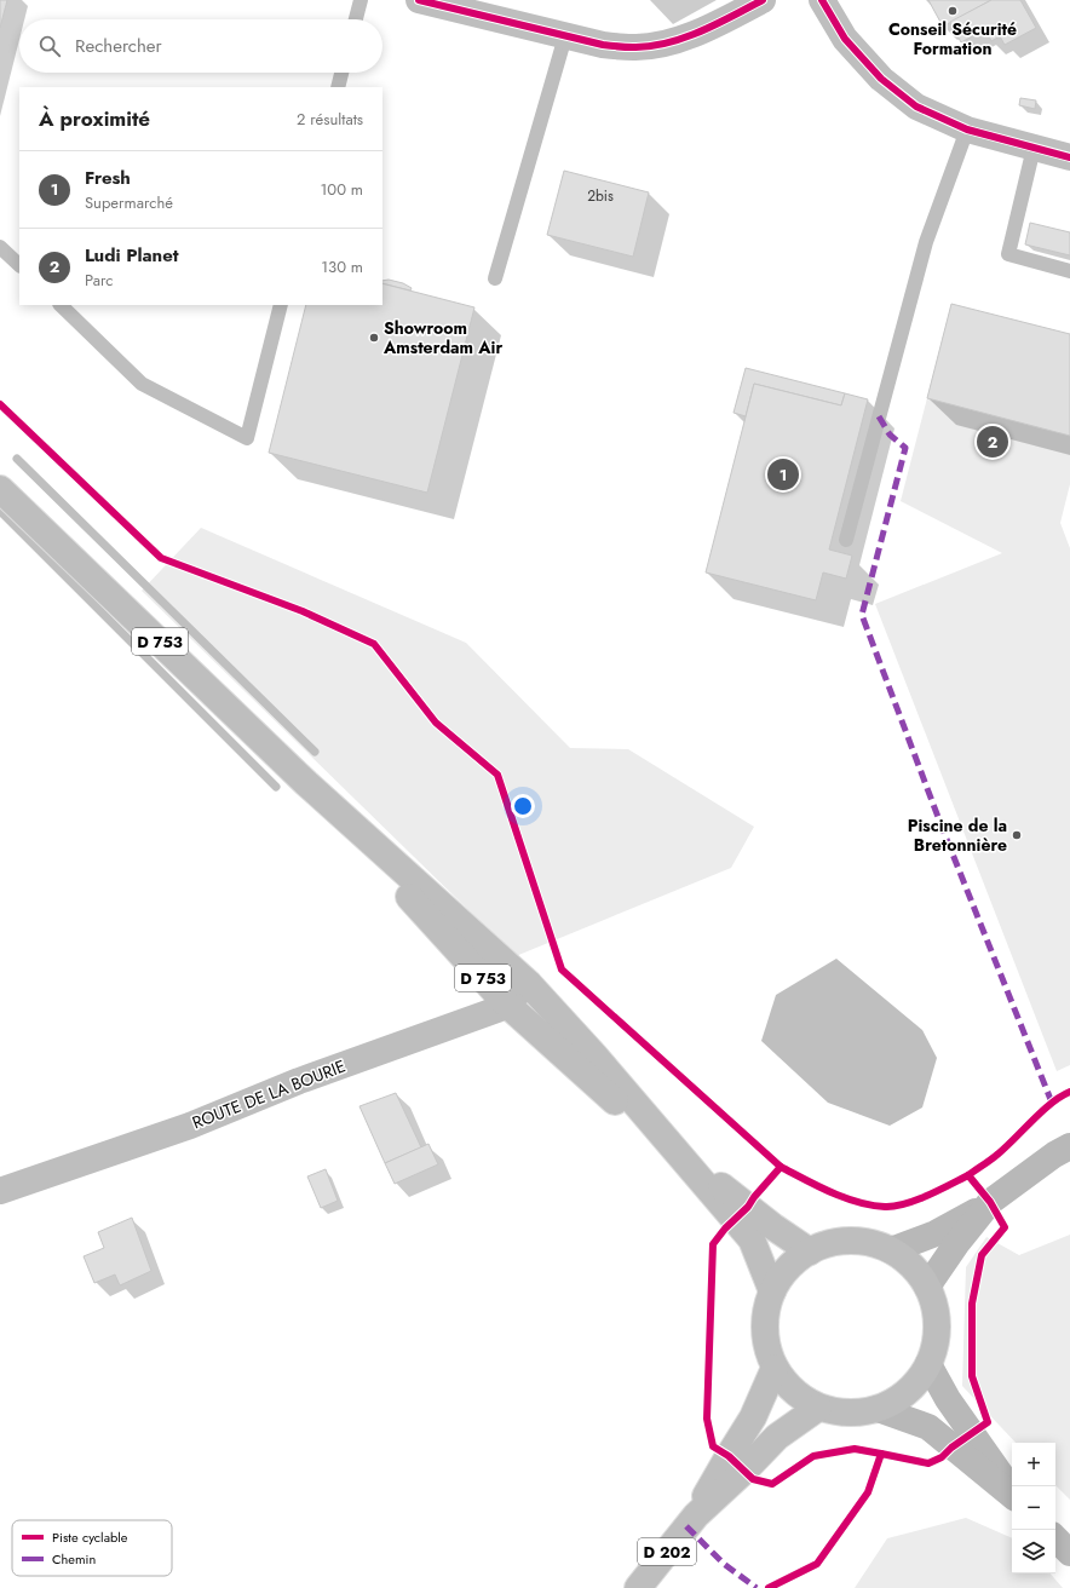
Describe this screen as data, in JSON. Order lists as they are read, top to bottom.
{
  "streets": {
    "main road": ["D 753", "ROUTE DE LA BOURIE", "D 202"]
  },
  "crossings": [
    ["D 753", "ROUTE DE LA BOURIE"],
    ["D 753", "D 202"]
  ],
  "places": ["Conseil Sécurité Formation", "Showroom Amsterdam Air", "Piscine de la Bretonnière"],
  "house_numbers": ["2bis"],
  "legend": ["Piste cyclable", "Chemin"],
  "page": {
    "search": "Rechercher",
    "heading": ["À proximité", "2 résultats"],
    "list": [
      {
        "mark": "1",
        "name": "Fresh",
        "note": "Supermarché",
        "value": "100 m"
      },
      {
        "mark": "2",
        "name": "Ludi Planet",
        "note": "Parc",
        "value": "130 m"
      }
    ],
    "pins": ["2", "1"],
    "map_buttons": ["+", "−"]
  }
}
